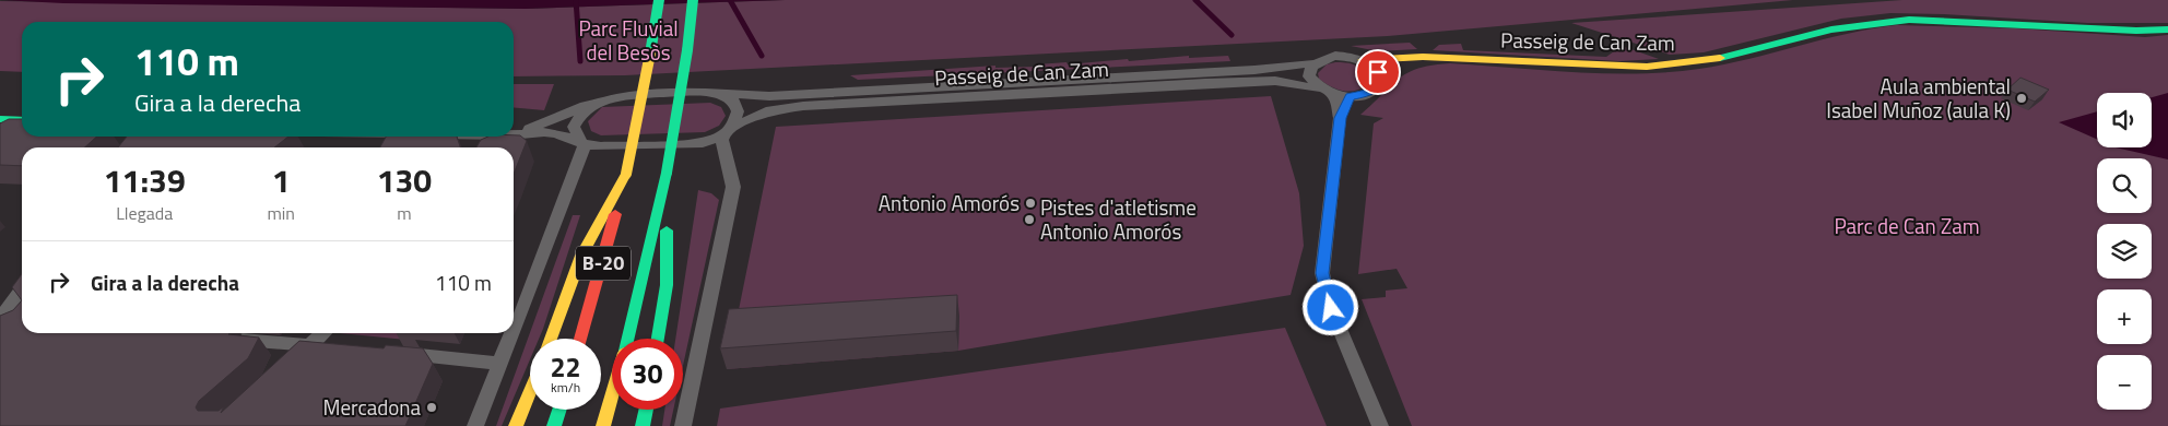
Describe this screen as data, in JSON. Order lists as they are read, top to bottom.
{
  "streets": {
    "main road": ["Passeig de Can Zam", "B-20"]
  },
  "parks": ["Parc Fluvial del Besòs", "Parc de Can Zam"],
  "places": [
    "Aula ambiental Isabel Muñoz (aula K)",
    "Antonio Amorós",
    "Pistes d'atletisme Antonio Amorós",
    "Mercadona"
  ],
  "page": {
    "turn": ["110 m", "Gira a la derecha"],
    "map_buttons": ["+", "−"],
    "eta": [
      "11:39",
      "Llegada",
      "1",
      "min",
      "130",
      "m"
    ],
    "list": [
      {
        "name": "Gira a la derecha",
        "value": "110 m"
      }
    ],
    "speed": "22 km/h",
    "limit": "30"
  }
}
